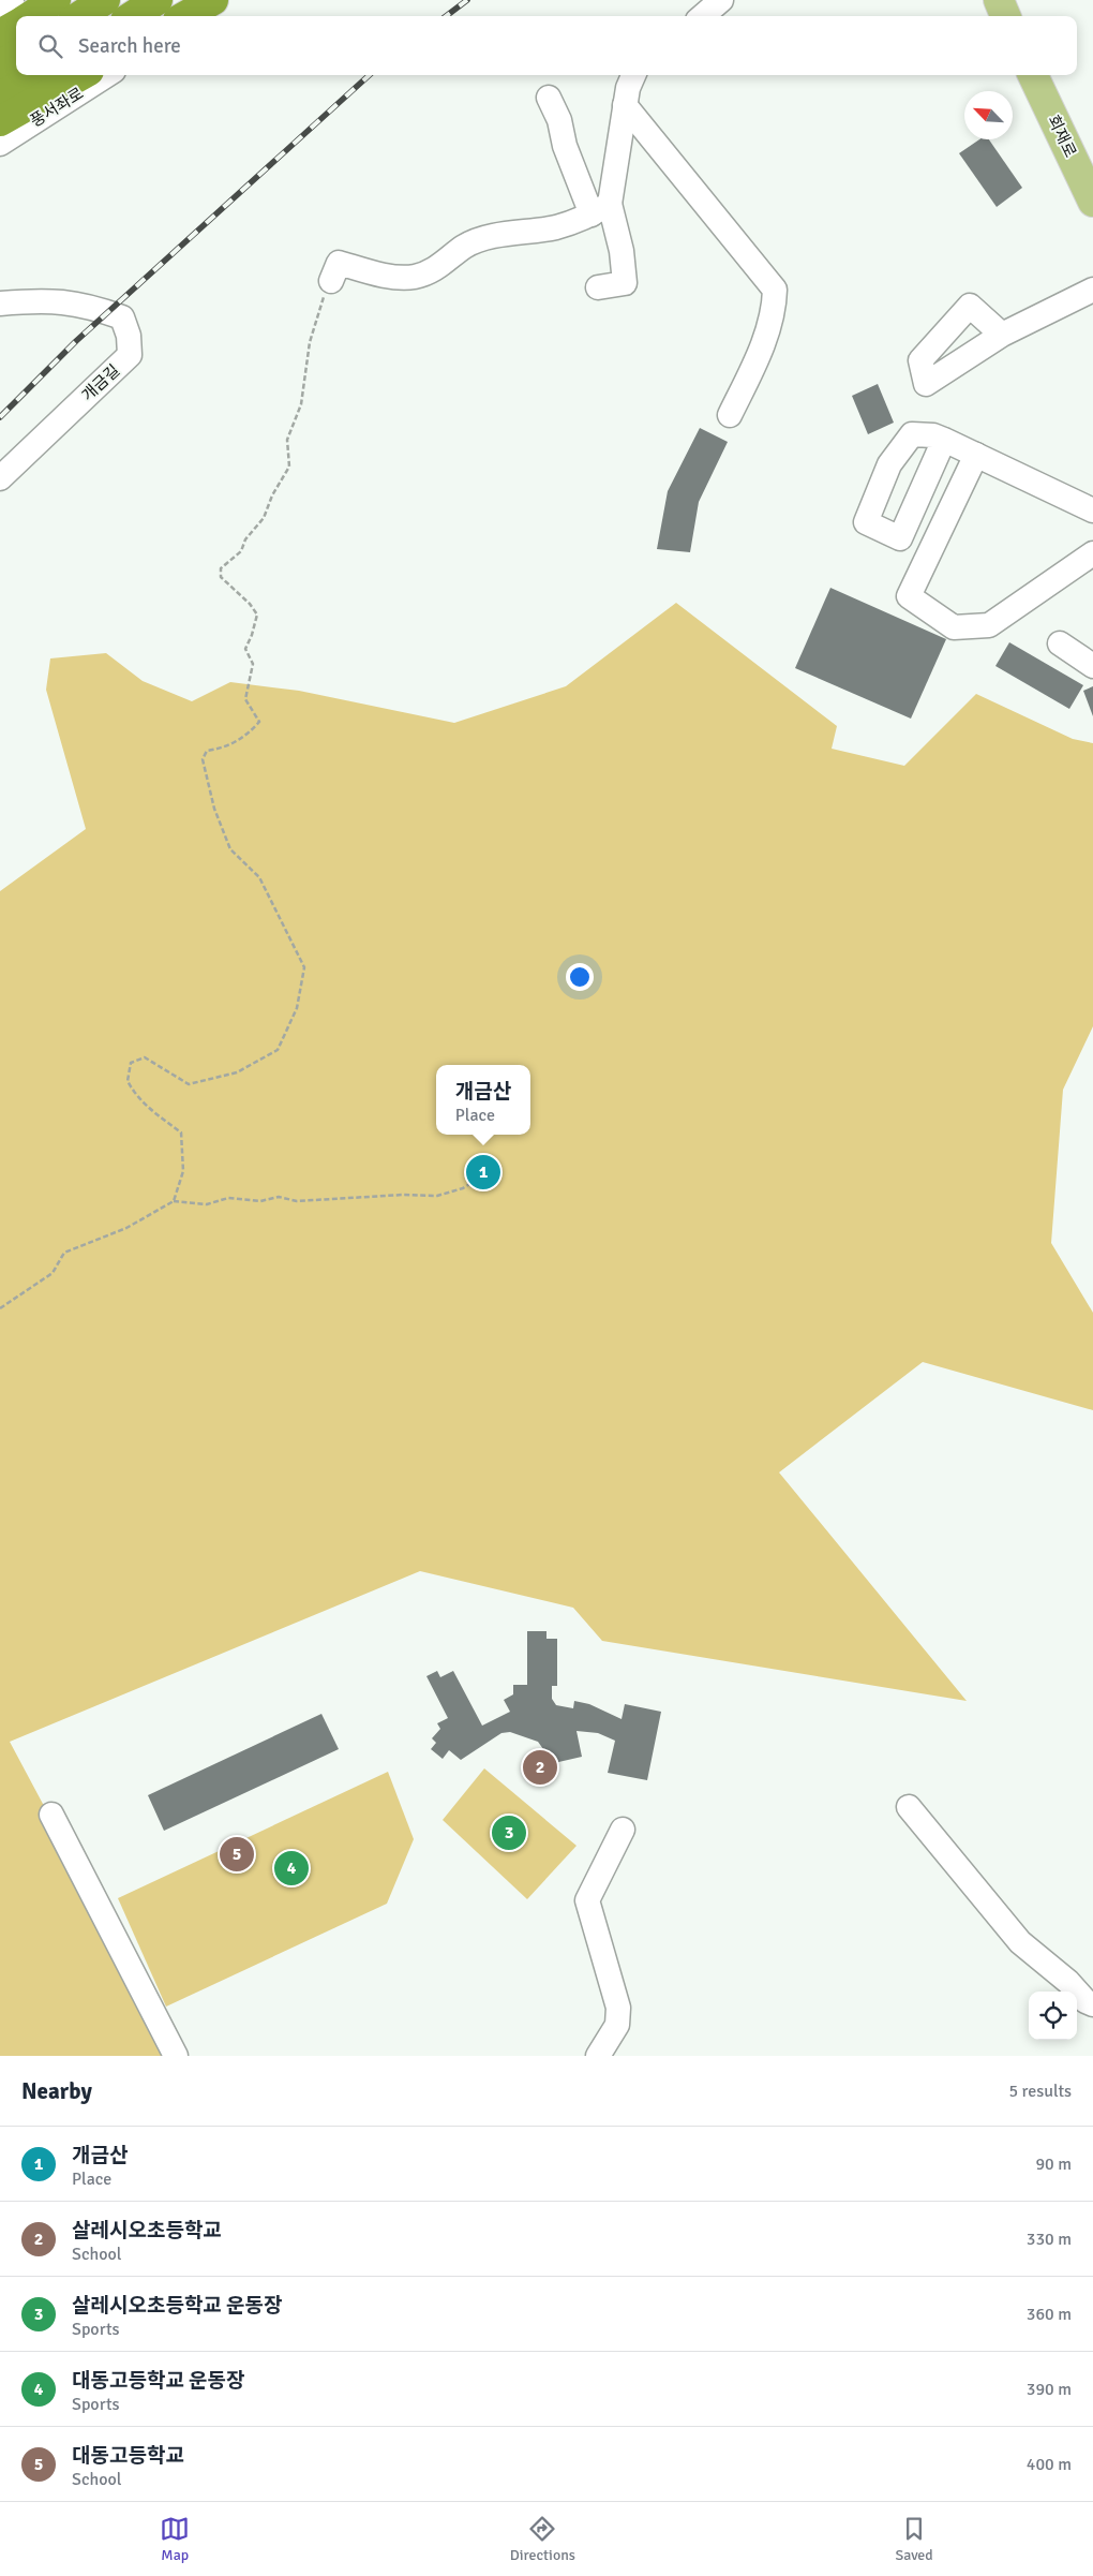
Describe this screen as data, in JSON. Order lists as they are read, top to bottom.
{
  "streets": {
    "main road": ["회재로"],
    "street": ["풍서좌로", "개금길"]
  },
  "north": "top left",
  "page": {
    "search": "Search here",
    "popup": ["개금산", "Place"],
    "pins": [
      "1",
      "2",
      "3",
      "5",
      "4"
    ],
    "heading": ["Nearby", "5 results"],
    "list": [
      {
        "mark": "1",
        "name": "개금산",
        "note": "Place",
        "value": "90 m"
      },
      {
        "mark": "2",
        "name": "살레시오초등학교",
        "note": "School",
        "value": "330 m"
      },
      {
        "mark": "3",
        "name": "살레시오초등학교 운동장",
        "note": "Sports",
        "value": "360 m"
      },
      {
        "mark": "4",
        "name": "대동고등학교 운동장",
        "note": "Sports",
        "value": "390 m"
      },
      {
        "mark": "5",
        "name": "대동고등학교",
        "note": "School",
        "value": "400 m"
      }
    ],
    "nav": ["Map", "Directions", "Saved"]
  }
}
